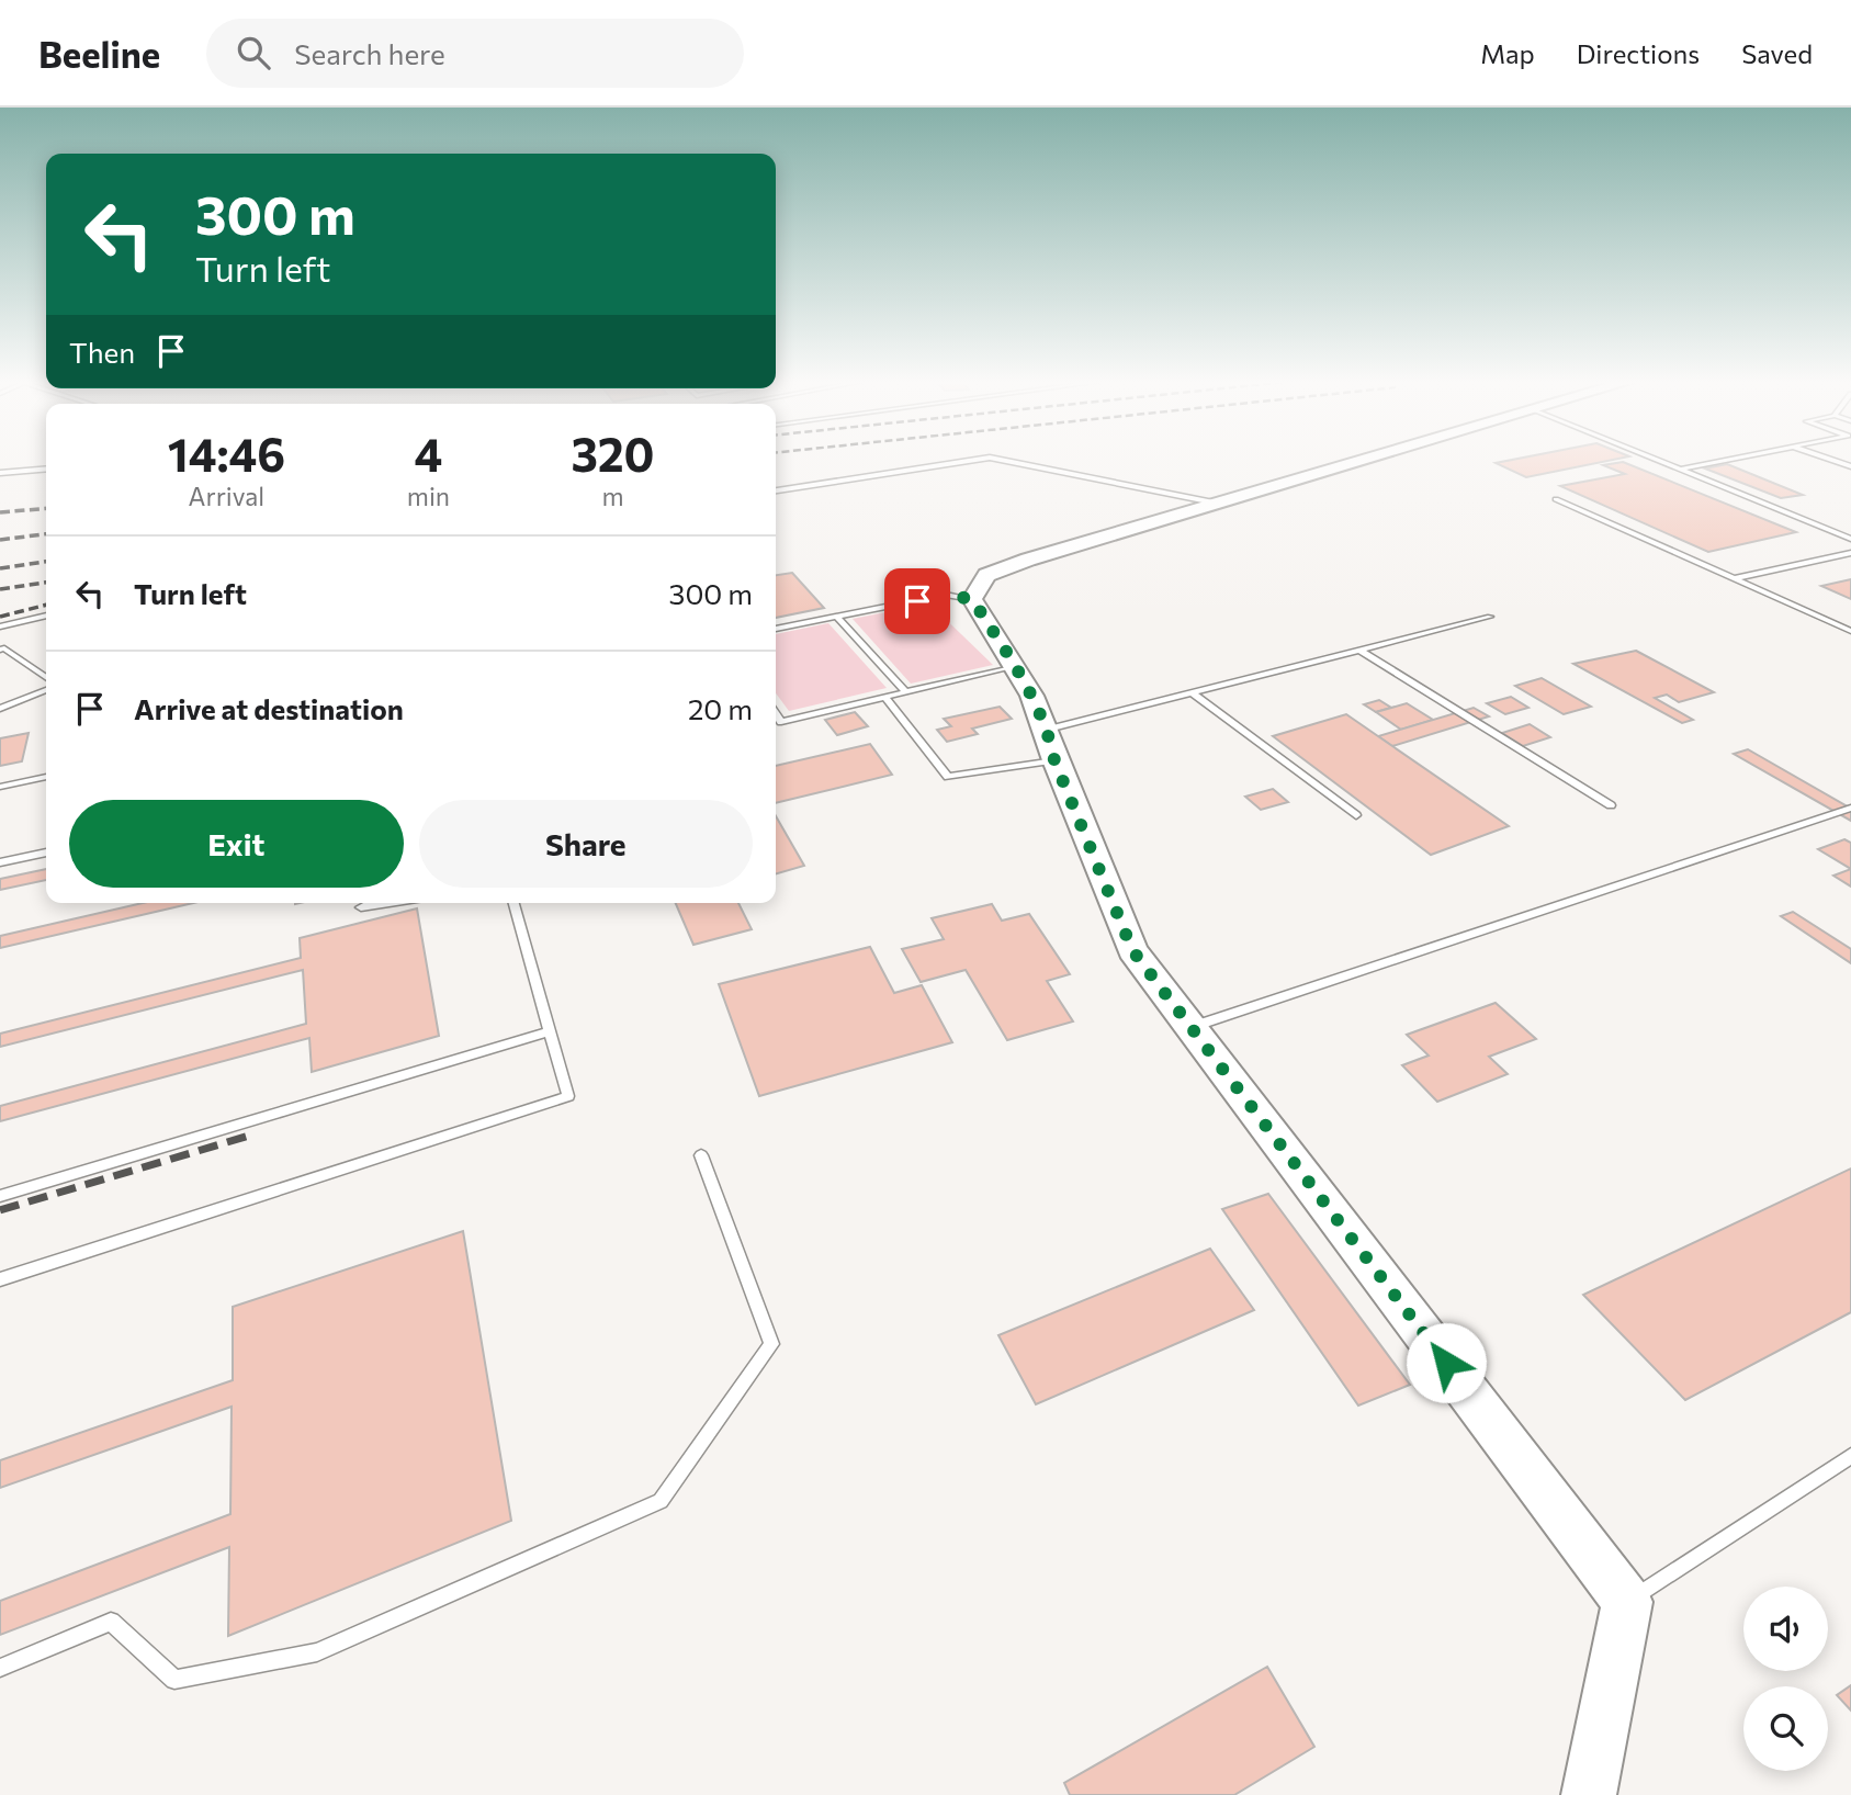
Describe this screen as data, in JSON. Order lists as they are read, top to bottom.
{
  "page": {
    "header": "Beeline",
    "search": "Search here",
    "nav": ["Map", "Directions", "Saved"],
    "turn": ["300 m", "Turn left"],
    "then": "Then",
    "eta": [
      "14:46",
      "Arrival",
      "4",
      "min",
      "320",
      "m"
    ],
    "list": [
      {
        "name": "Turn left",
        "value": "300 m"
      },
      {
        "name": "Arrive at destination",
        "value": "20 m"
      }
    ],
    "buttons": ["Exit", "Share"]
  }
}
